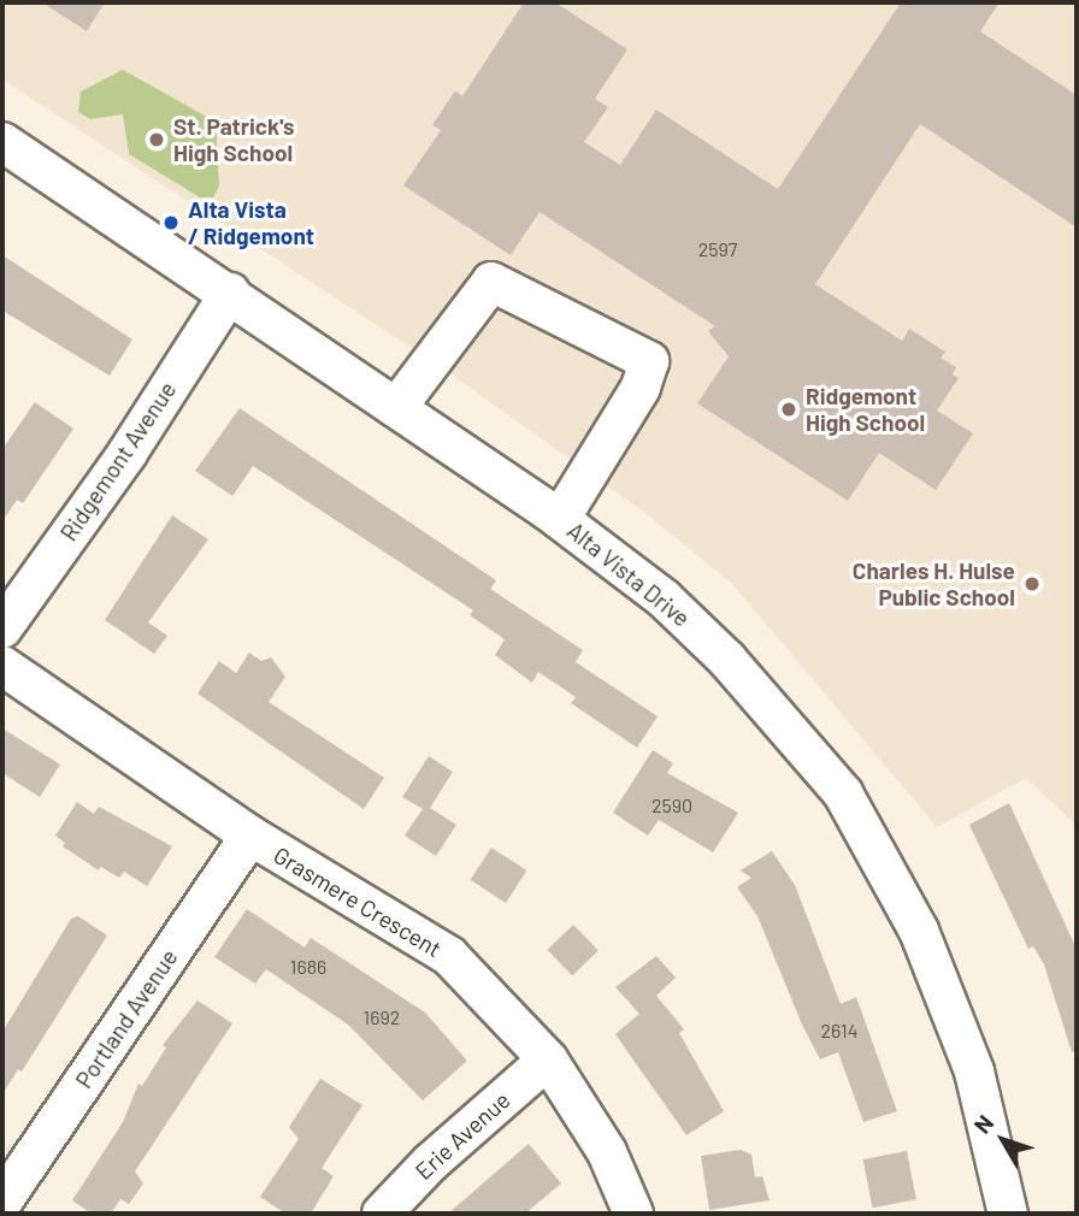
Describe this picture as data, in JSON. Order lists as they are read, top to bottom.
{
  "streets": {
    "street": [
      "Ridgemont Avenue",
      "Alta Vista Drive",
      "Grasmere Crescent",
      "Portland Avenue",
      "Erie Avenue"
    ]
  },
  "crossings": [
    ["Ridgemont Avenue", "Alta Vista Drive"],
    ["Grasmere Crescent", "Portland Avenue"],
    ["Grasmere Crescent", "Erie Avenue"]
  ],
  "places": [
    "St. Patrick's High School",
    "Alta Vista / Ridgemont",
    "Ridgemont High School",
    "Charles H. Hulse Public School"
  ],
  "house_numbers": [
    "2597",
    "2590",
    "1686",
    "1692",
    "2614"
  ],
  "north": "top left"
}
